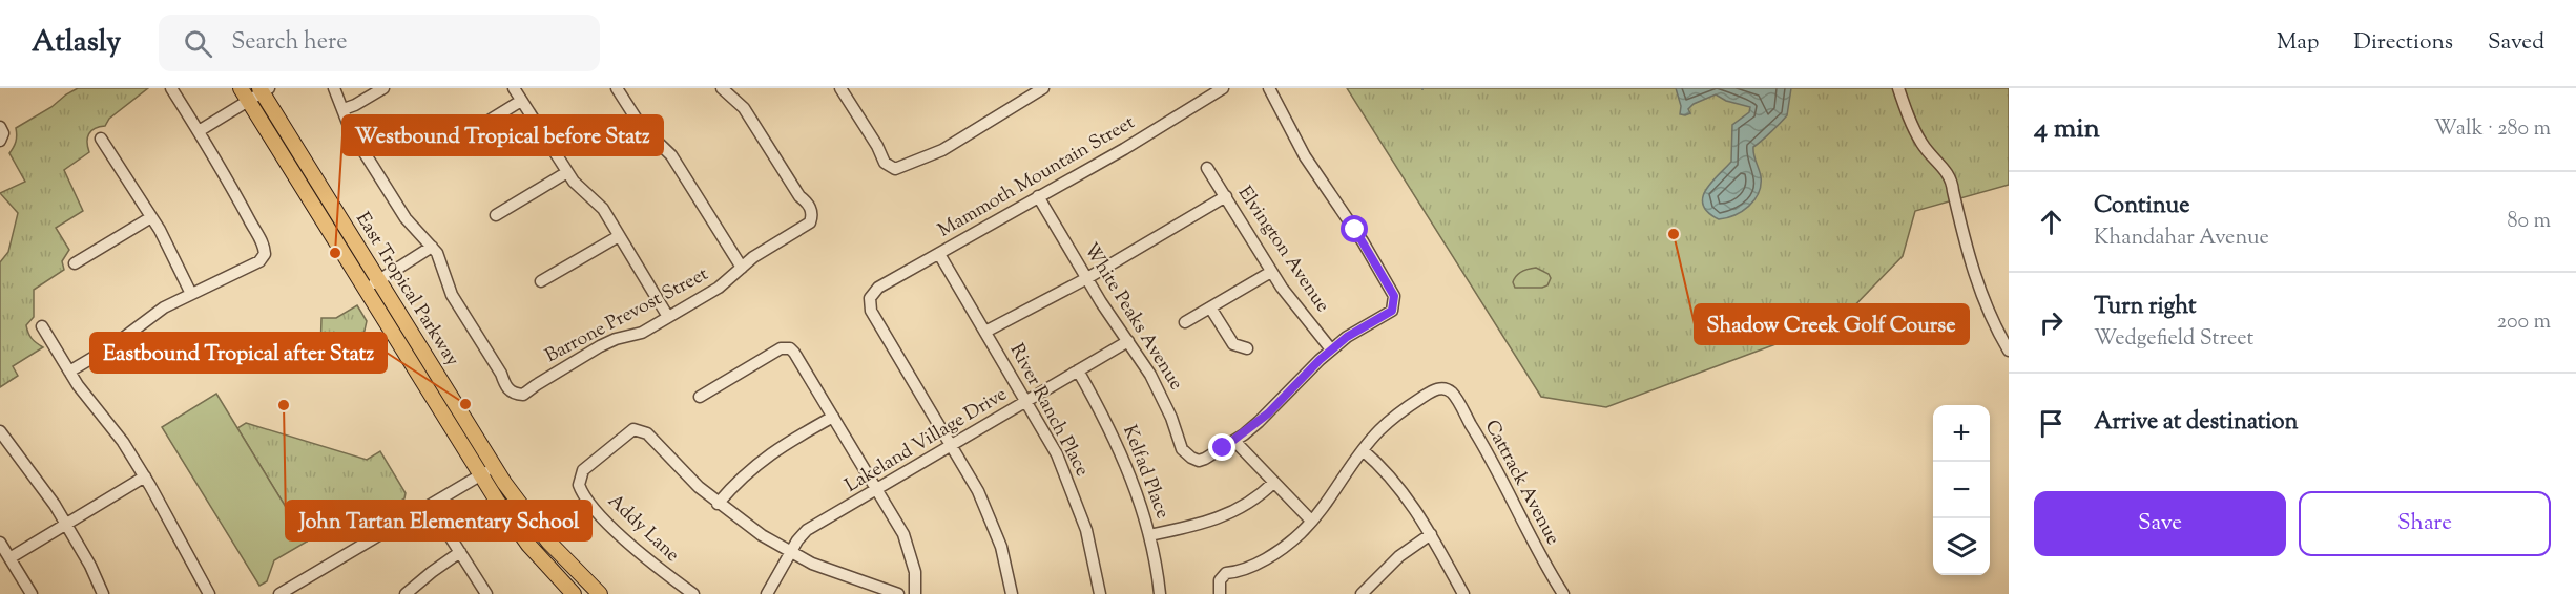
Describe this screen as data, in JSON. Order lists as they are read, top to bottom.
{
  "streets": {
    "main road": ["East Tropical Parkway"],
    "street": [
      "Mammoth Mountain Street",
      "Elvington Avenue",
      "Barrone Prevost Street",
      "White Peaks Avenue",
      "River Ranch Place",
      "Lakeland Village Drive",
      "Kelfad Place",
      "Cattrack Avenue",
      "Addy Lane"
    ]
  },
  "crossings": [
    ["Mammoth Mountain Street", "White Peaks Avenue"],
    ["Mammoth Mountain Street", "River Ranch Place"],
    ["Mammoth Mountain Street", "Lakeland Village Drive"],
    ["White Peaks Avenue", "Lakeland Village Drive"],
    ["River Ranch Place", "Lakeland Village Drive"],
    ["Lakeland Village Drive", "Kelfad Place"]
  ],
  "places": [
    "Shadow Creek Golf Course",
    "Westbound Tropical before Statz",
    "Eastbound Tropical after Statz",
    "John Tartan Elementary School"
  ],
  "page": {
    "header": "Atlasly",
    "search": "Search here",
    "nav": ["Map", "Directions", "Saved"],
    "heading": ["4 min", "Walk · 280 m"],
    "list": [
      ["Continue", "Khandahar Avenue", "80 m"],
      ["Turn right", "Wedgefield Street", "200 m"],
      "Arrive at destination"
    ],
    "map_buttons": ["+", "−"],
    "buttons": ["Save", "Share"]
  }
}
